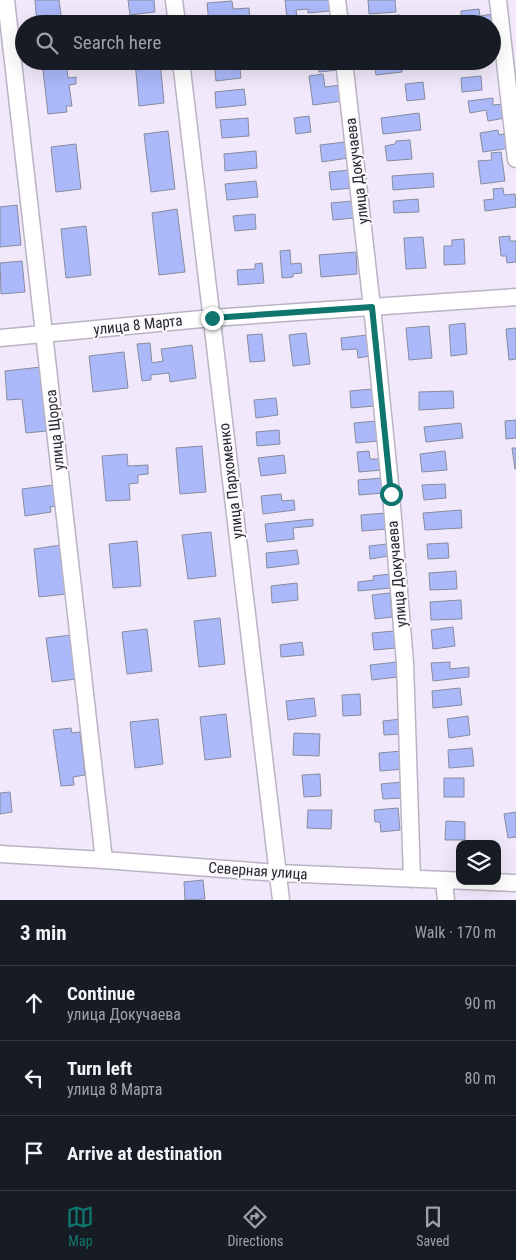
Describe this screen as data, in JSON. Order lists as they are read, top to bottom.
{
  "streets": {
    "street": [
      "улица Докучаева",
      "улица 8 Марта",
      "улица Щорса",
      "улица Пархоменко",
      "Северная улица"
    ]
  },
  "crossings": [
    ["улица Докучаева", "улица 8 Марта"],
    ["улица Докучаева", "Северная улица"],
    ["улица 8 Марта", "улица Щорса"],
    ["улица 8 Марта", "улица Пархоменко"],
    ["улица Щорса", "Северная улица"],
    ["улица Пархоменко", "Северная улица"]
  ],
  "page": {
    "search": "Search here",
    "heading": ["3 min", "Walk · 170 m"],
    "list": [
      ["Continue", "улица Докучаева", "90 m"],
      ["Turn left", "улица 8 Марта", "80 m"],
      "Arrive at destination"
    ],
    "nav": ["Map", "Directions", "Saved"]
  }
}
